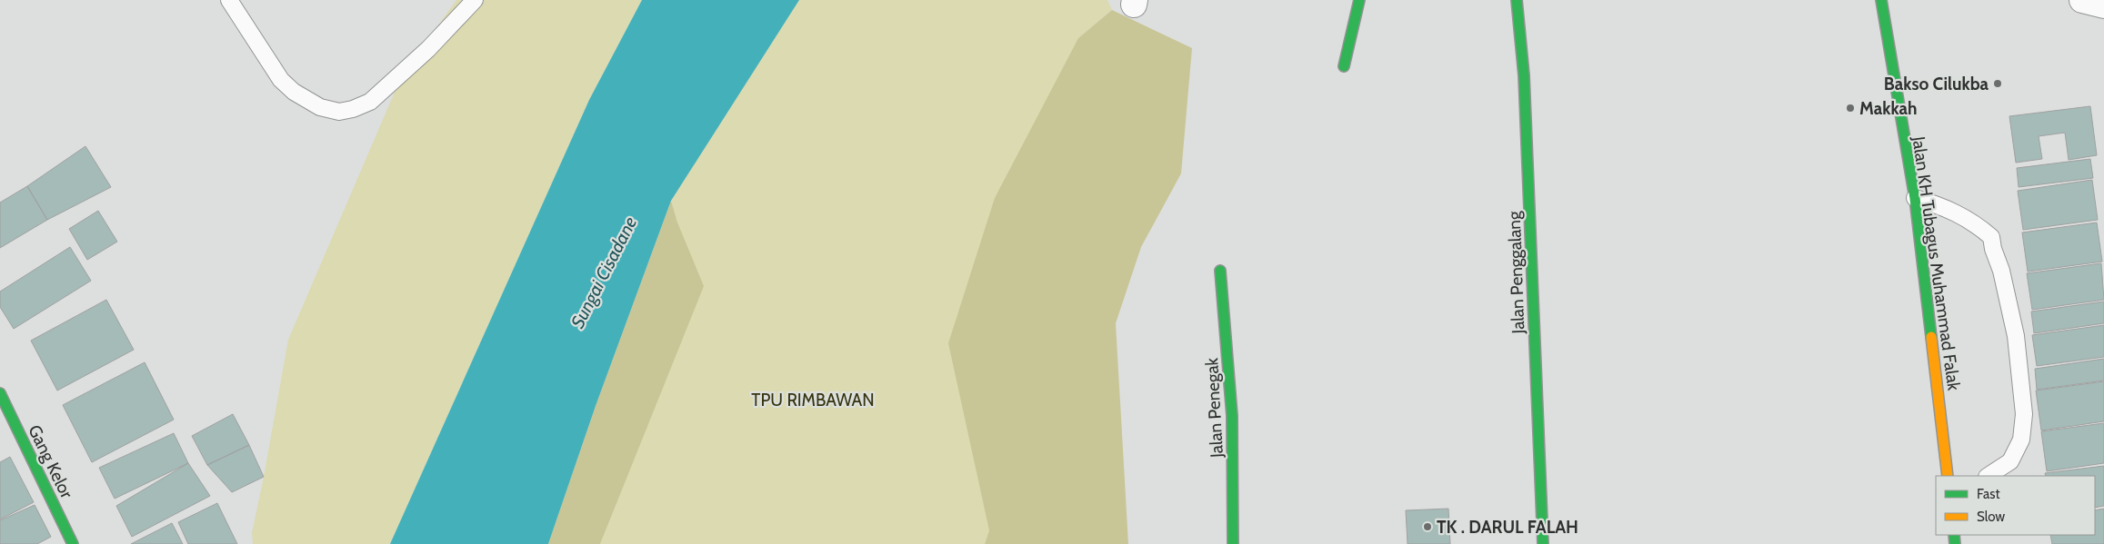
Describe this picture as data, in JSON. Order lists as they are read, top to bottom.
{
  "streets": {
    "street": [
      "Jalan KH Tubagus Muhammad Falak",
      "Jalan Penggalang",
      "Jalan Penegak",
      "Gang Kelor"
    ]
  },
  "water": ["Sungai Cisadane"],
  "parks": ["TPU RIMBAWAN"],
  "places": ["Bakso Cilukba", "Makkah", "TK . DARUL FALAH"],
  "legend": ["Fast", "Slow"]
}
